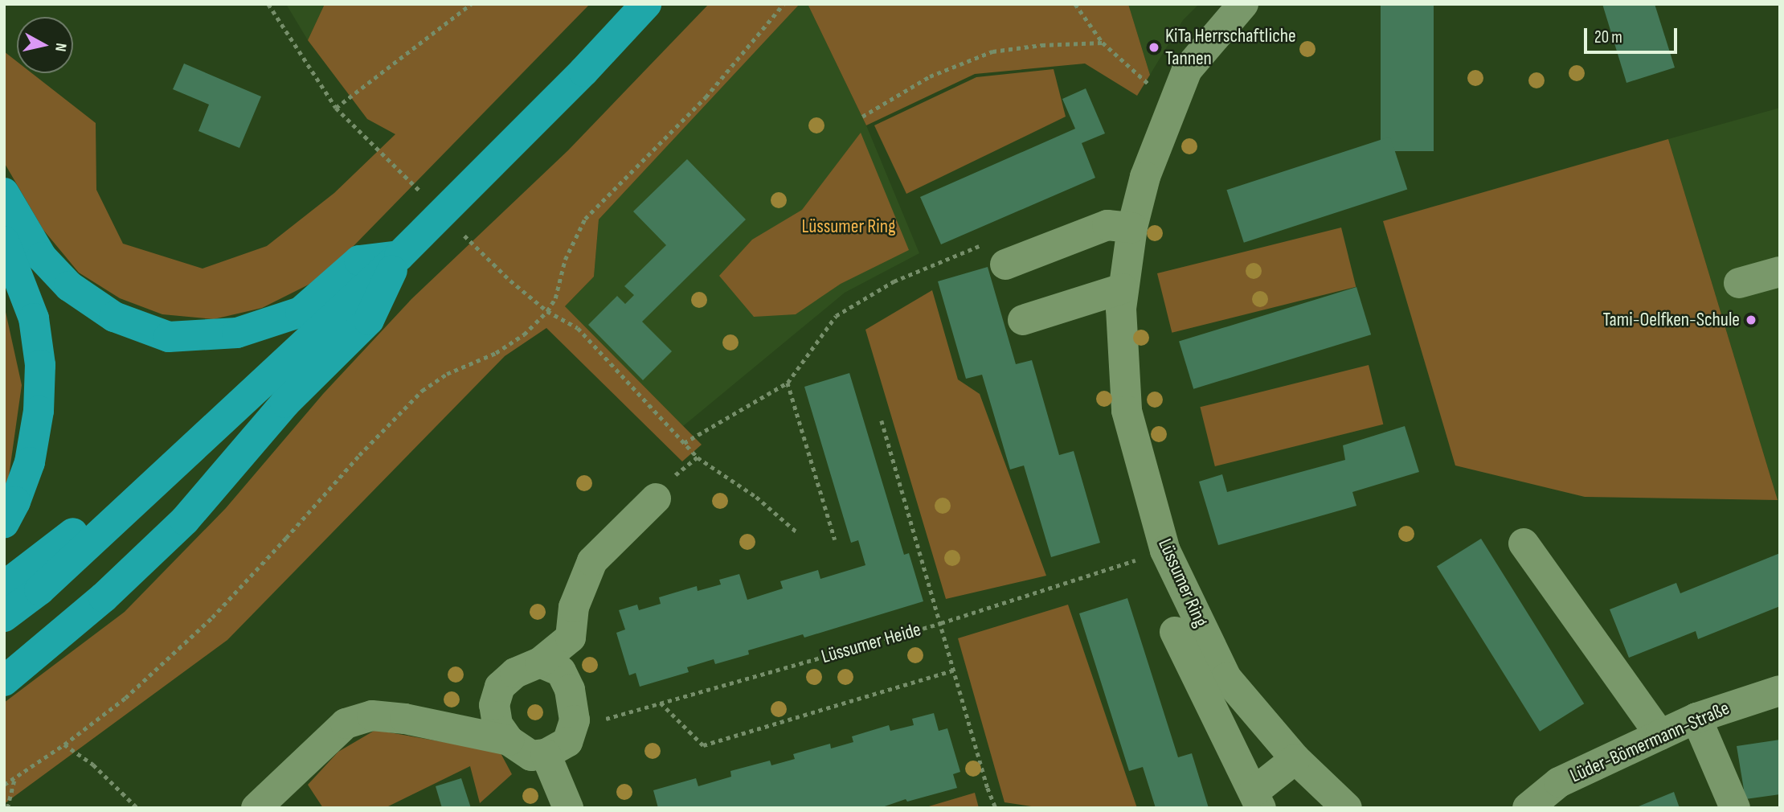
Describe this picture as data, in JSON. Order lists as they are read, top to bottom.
{
  "streets": {
    "street": ["Lüssumer Ring", "Lüder-Bömermann-Straße"],
    "path": ["Lüssumer Heide"]
  },
  "crossings": [
    ["Lüssumer Ring", "Lüssumer Heide"]
  ],
  "parks": ["Lüssumer Ring"],
  "places": ["KiTa Herrschaftliche Tannen", "Tami-Oelfken-Schule"],
  "scale_bar": "20 m",
  "north": "right"
}
